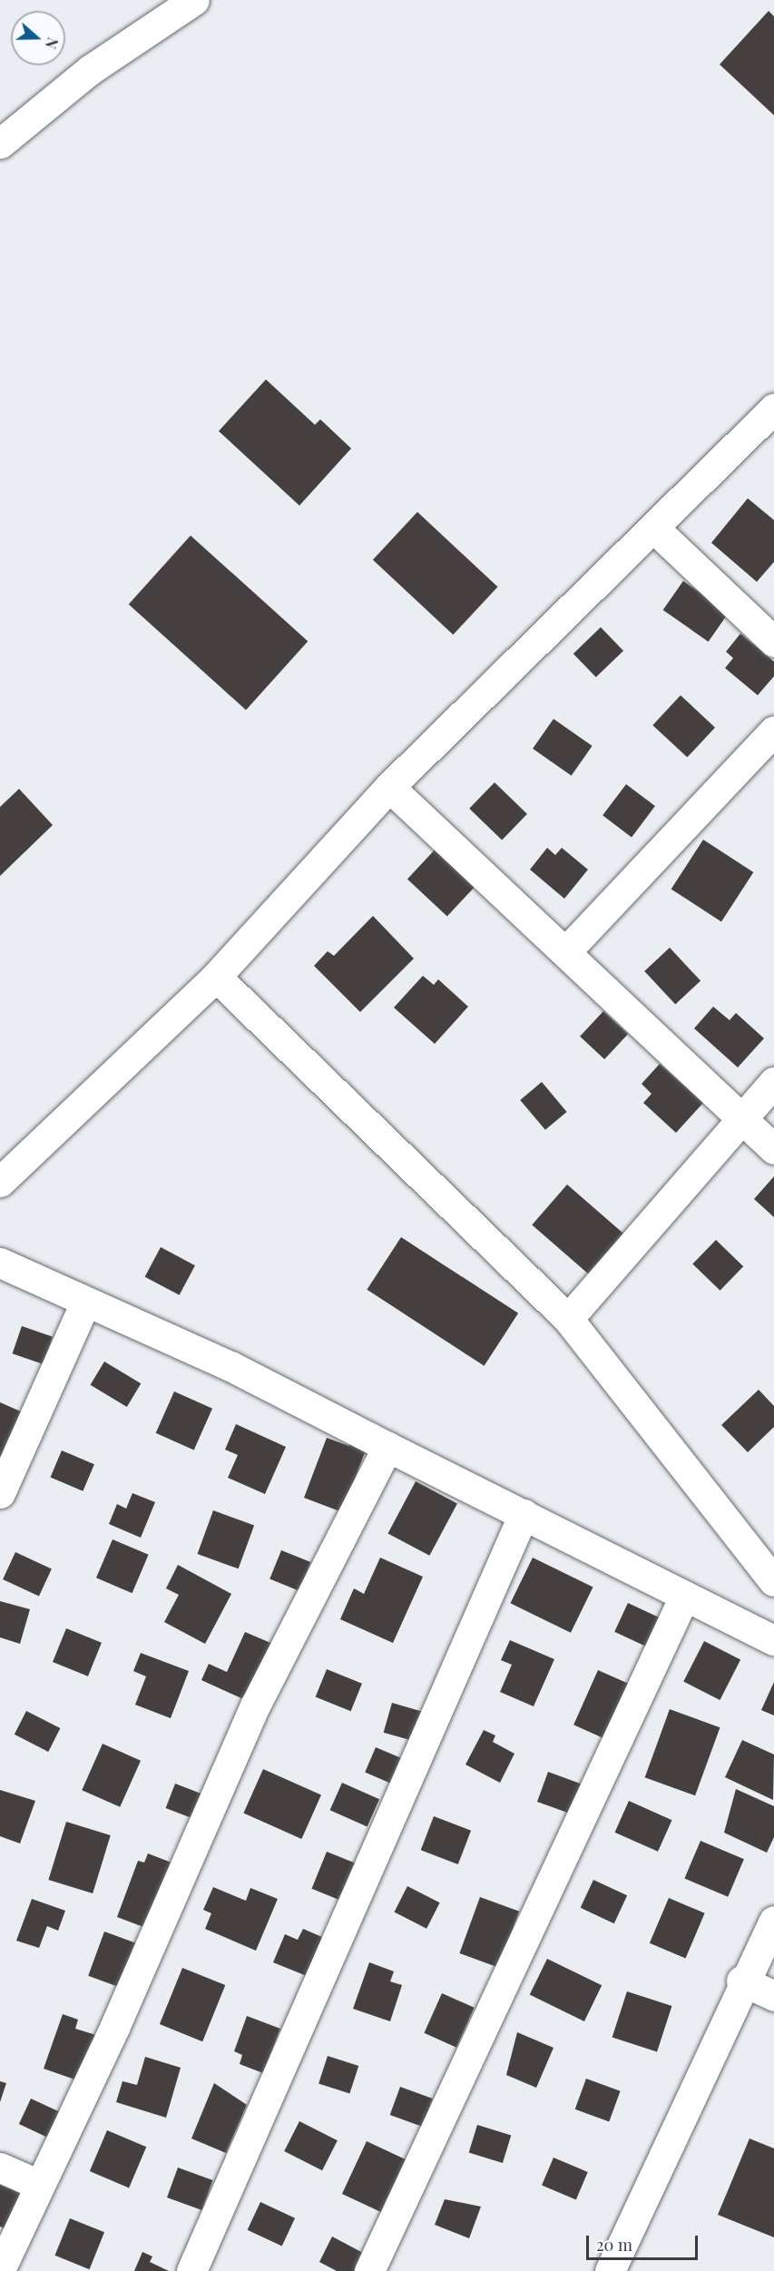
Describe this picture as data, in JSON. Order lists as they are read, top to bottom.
{
  "scale_bar": "20 m",
  "north": "right"
}
